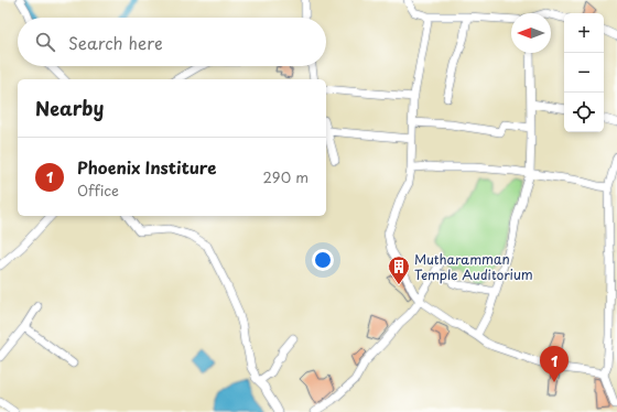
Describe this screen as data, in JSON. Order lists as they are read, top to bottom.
{
  "places": {
    "building": ["Mutharamman Temple Auditorium"]
  },
  "north": "left",
  "page": {
    "map_buttons": ["+", "−"],
    "search": "Search here",
    "heading": "Nearby",
    "list": [
      {
        "mark": "1",
        "name": "Phoenix Institure",
        "note": "Office",
        "value": "290 m"
      }
    ],
    "pins": "1"
  }
}
